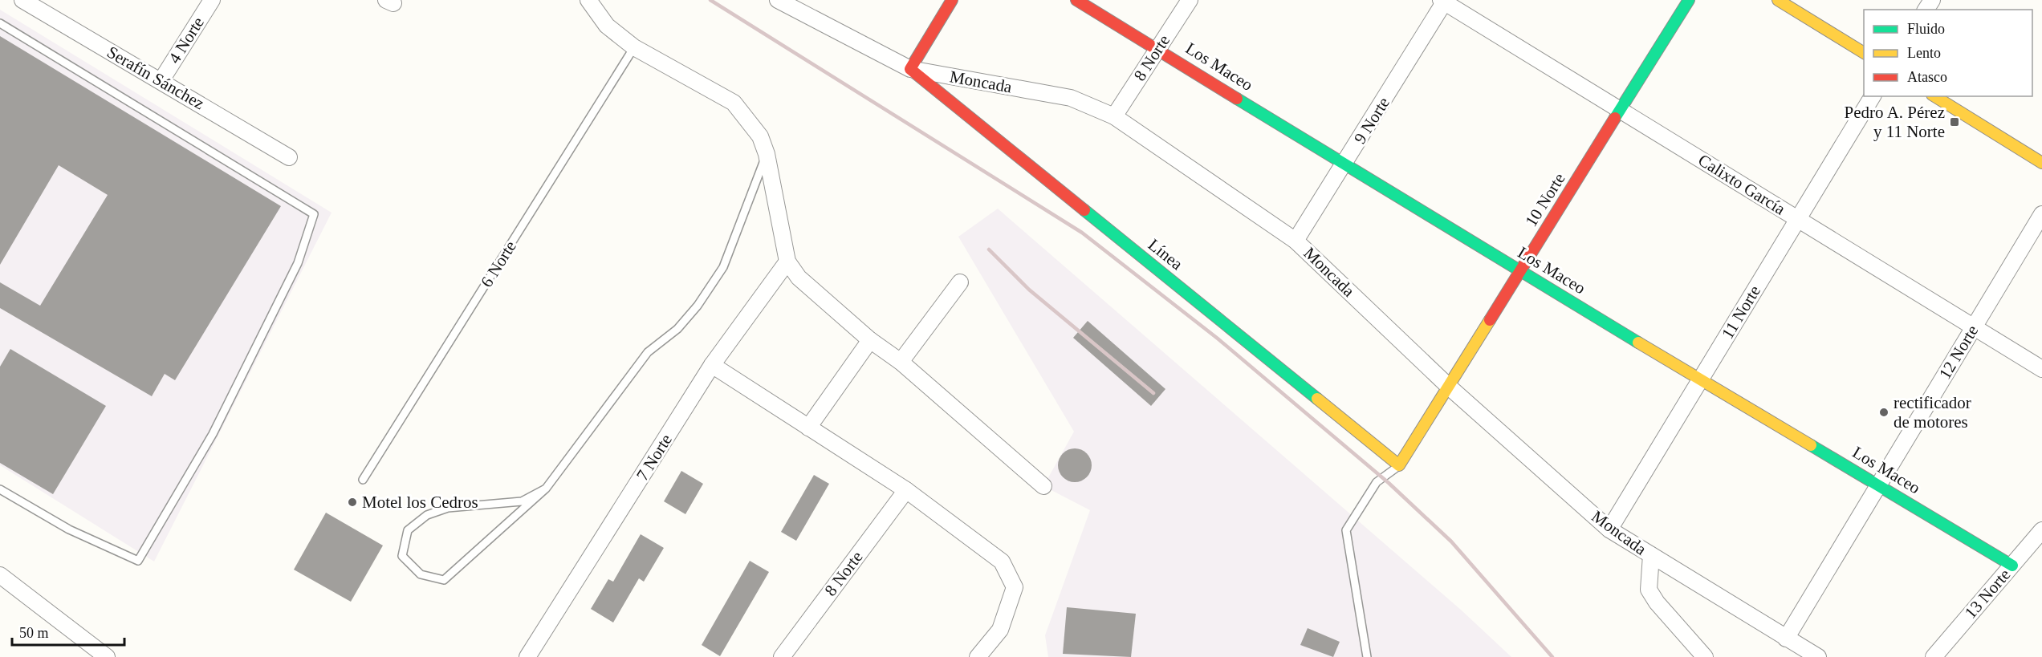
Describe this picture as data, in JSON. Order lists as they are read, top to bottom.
{
  "streets": {
    "street": [
      "4 Norte",
      "8 Norte",
      "Los Maceo",
      "Serafín Sánchez",
      "Moncada",
      "9 Norte",
      "Calixto García",
      "10 Norte",
      "Línea",
      "11 Norte",
      "12 Norte",
      "7 Norte",
      "13 Norte"
    ],
    "lane": ["6 Norte"]
  },
  "crossings": [
    ["4 Norte", "Serafín Sánchez"],
    ["8 Norte", "Los Maceo"],
    ["8 Norte", "Moncada"],
    ["Los Maceo", "9 Norte"],
    ["Los Maceo", "10 Norte"],
    ["Los Maceo", "11 Norte"],
    ["Los Maceo", "12 Norte"],
    ["Los Maceo", "13 Norte"],
    ["Moncada", "9 Norte"],
    ["Moncada", "10 Norte"],
    ["Moncada", "Línea"],
    ["Moncada", "11 Norte"],
    ["Moncada", "12 Norte"],
    ["9 Norte", "Calixto García"],
    ["Calixto García", "10 Norte"],
    ["Calixto García", "11 Norte"],
    ["Calixto García", "12 Norte"],
    ["10 Norte", "Línea"]
  ],
  "places": {
    "transit": ["Pedro A. Pérez y 11 Norte"],
    "other": ["rectificador de motores", "Motel los Cedros"]
  },
  "legend": ["Fluido", "Lento", "Atasco"],
  "scale_bar": "50 m"
}
